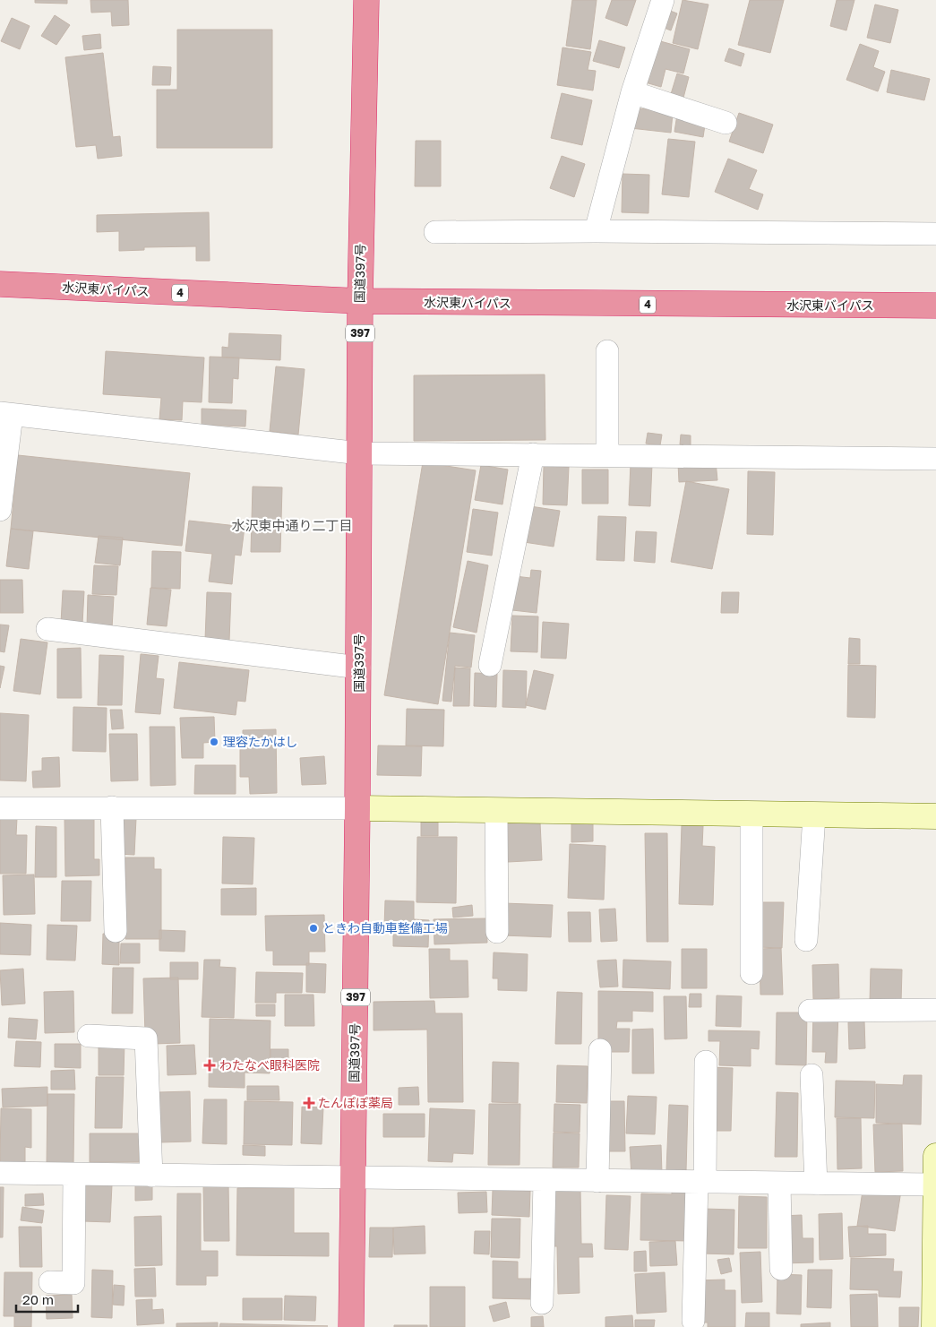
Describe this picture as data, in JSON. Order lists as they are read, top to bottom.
{
  "streets": {
    "highway": [
      "国道397号",
      "水沢東バイパス",
      "4",
      "397"
    ]
  },
  "crossings": [
    ["国道397号", "水沢東バイパス"]
  ],
  "districts": ["水沢東中通り二丁目"],
  "places": {
    "other": ["理容たかはし", "ときわ自動車整備工場"],
    "health": ["わたなべ眼科医院", "たんぽぽ薬局"]
  },
  "scale_bar": "20 m"
}
